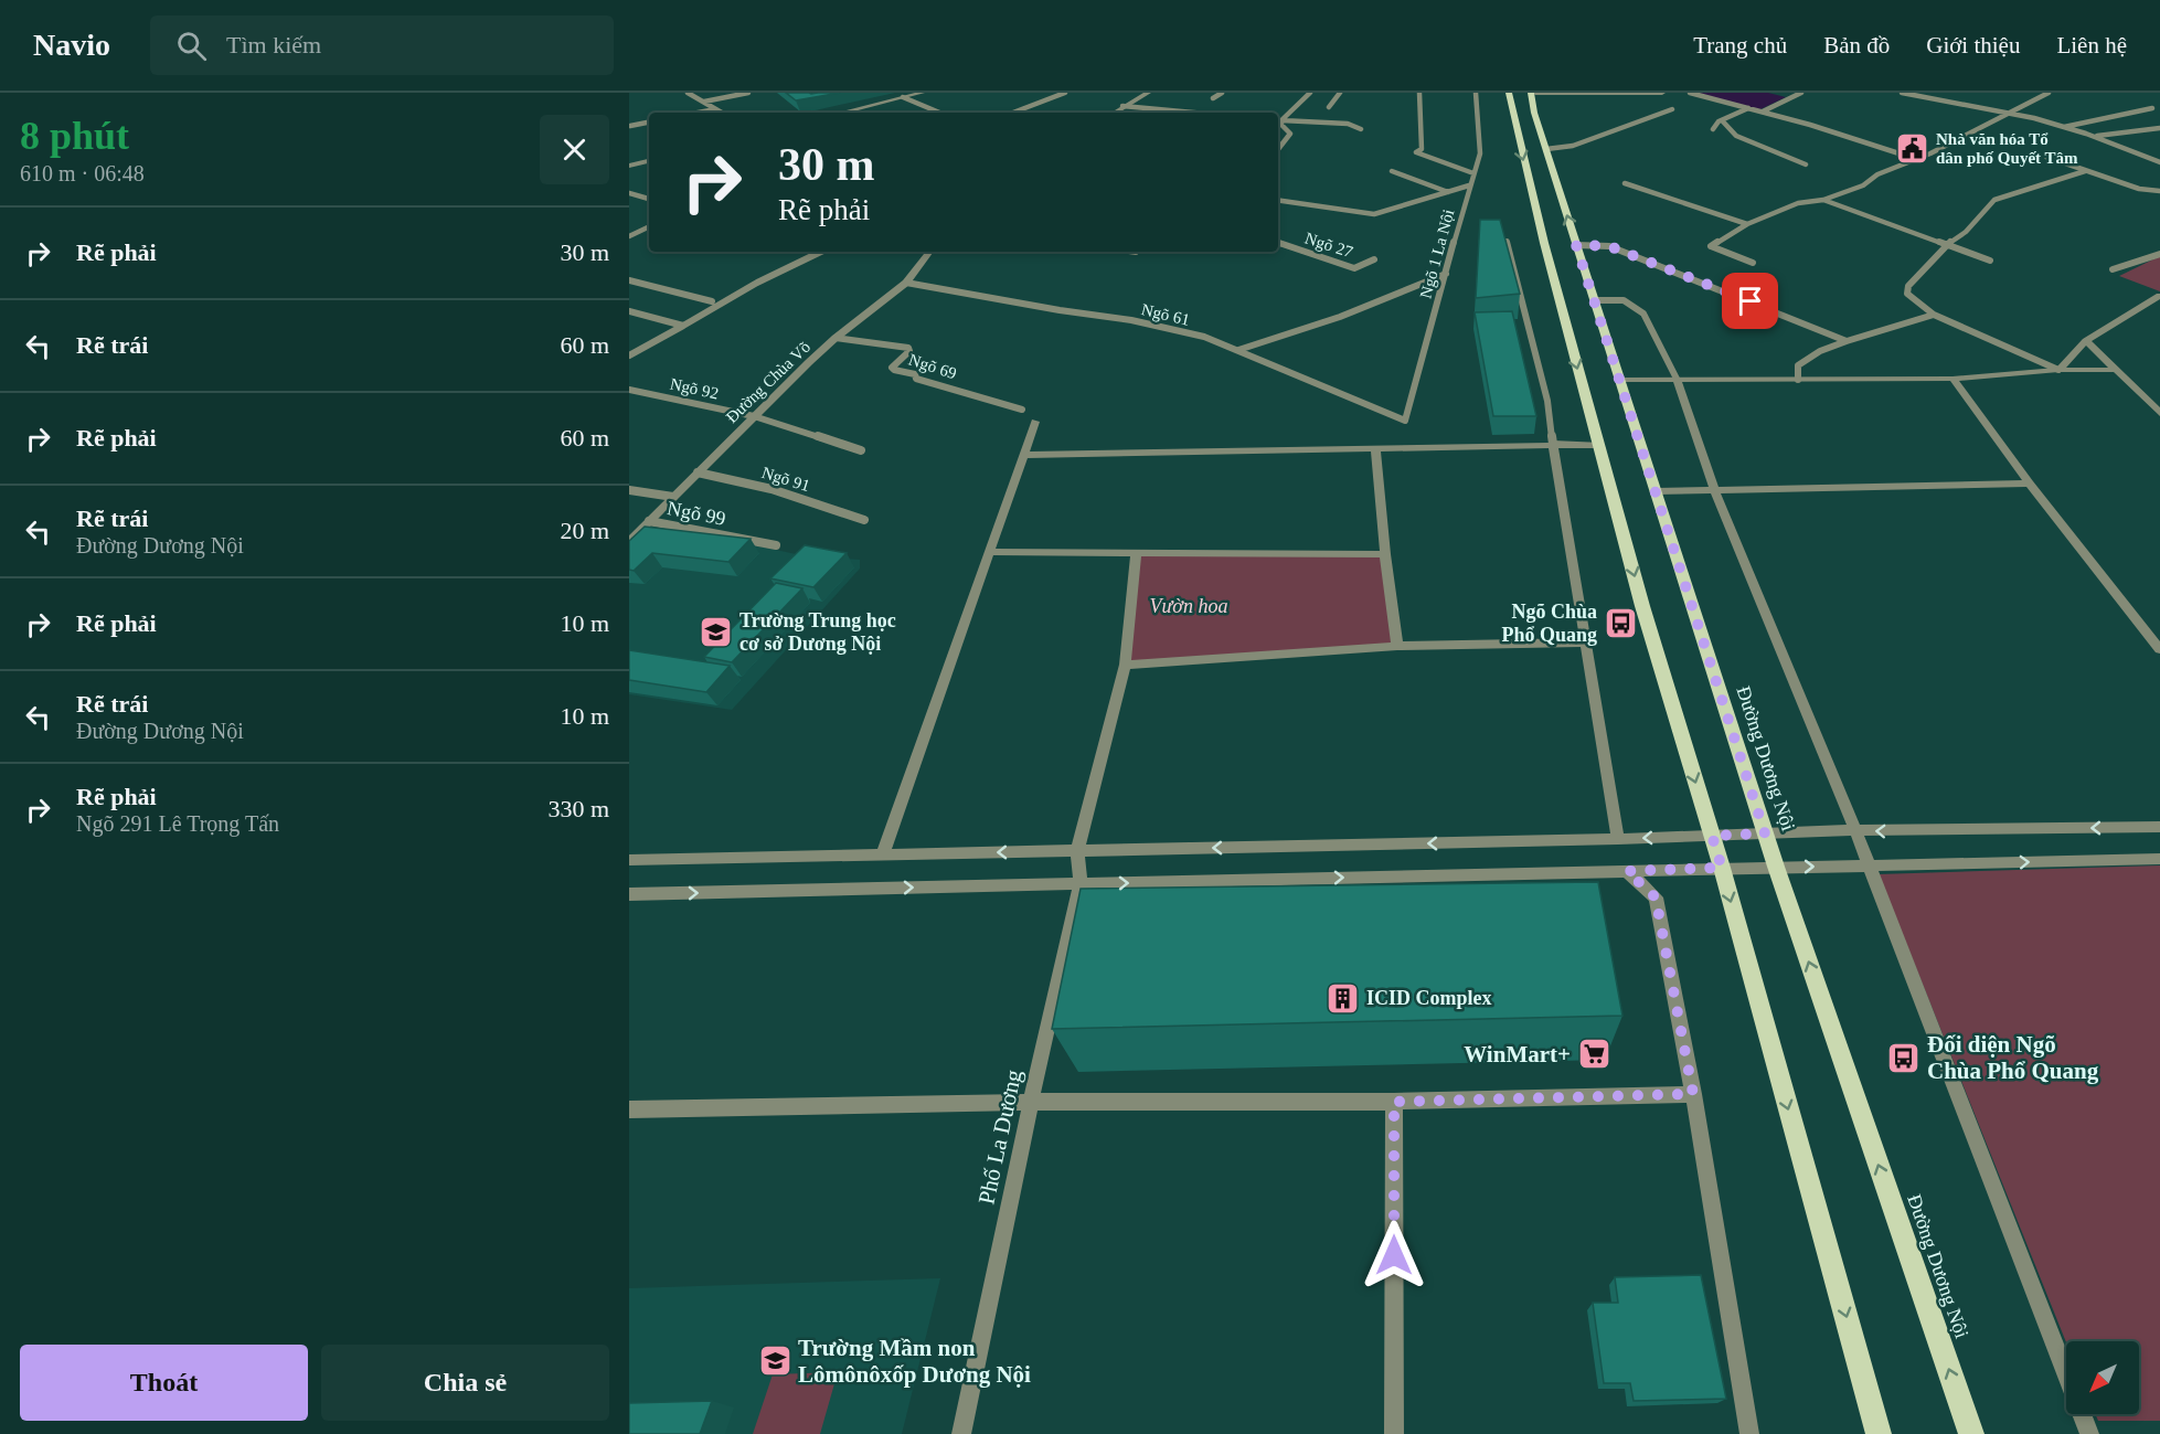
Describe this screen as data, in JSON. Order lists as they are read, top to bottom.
{
  "streets": {
    "main road": ["Đường Dương Nội"],
    "street": ["Đường Chùa Võ", "Phố La Dương"],
    "lane": [
      "Ngõ 27",
      "Ngõ 1 La Nội",
      "Ngõ 61",
      "Ngõ 69",
      "Ngõ 92",
      "Ngõ 91",
      "Ngõ 99"
    ]
  },
  "crossings": [
    ["Ngõ 1 La Nội", "Ngõ 61"],
    ["Ngõ 61", "Đường Chùa Võ"],
    ["Ngõ 69", "Đường Chùa Võ"],
    ["Đường Chùa Võ", "Ngõ 92"],
    ["Đường Chùa Võ", "Ngõ 91"],
    ["Đường Chùa Võ", "Ngõ 99"]
  ],
  "parks": ["Vườn hoa"],
  "places": {
    "public building": ["Nhà văn hóa Tổ dân phố Quyết Tâm"],
    "bus stop": ["Ngõ Chùa Phổ Quang", "Đối diện Ngõ Chùa Phổ Quang"],
    "school or university": ["Trường Trung học cơ sở Dương Nội", "Trường Mầm non Lômônôxốp Dương Nội"],
    "building": ["ICID Complex"],
    "supermarket": ["WinMart+"]
  },
  "north": "bottom left",
  "page": {
    "header": "Navio",
    "search": "Tìm kiếm",
    "nav": [
      "Trang chủ",
      "Bản đồ",
      "Giới thiệu",
      "Liên hệ"
    ],
    "heading": ["8 phút", "610 m · 06:48"],
    "turn": ["30 m", "Rẽ phải"],
    "list": [
      {
        "name": "Rẽ phải",
        "value": "30 m"
      },
      {
        "name": "Rẽ trái",
        "value": "60 m"
      },
      {
        "name": "Rẽ phải",
        "value": "60 m"
      },
      {
        "name": "Rẽ trái",
        "note": "Đường Dương Nội",
        "value": "20 m"
      },
      {
        "name": "Rẽ phải",
        "value": "10 m"
      },
      {
        "name": "Rẽ trái",
        "note": "Đường Dương Nội",
        "value": "10 m"
      },
      {
        "name": "Rẽ phải",
        "note": "Ngõ 291 Lê Trọng Tấn",
        "value": "330 m"
      }
    ],
    "buttons": ["Thoát", "Chia sẻ"]
  }
}
